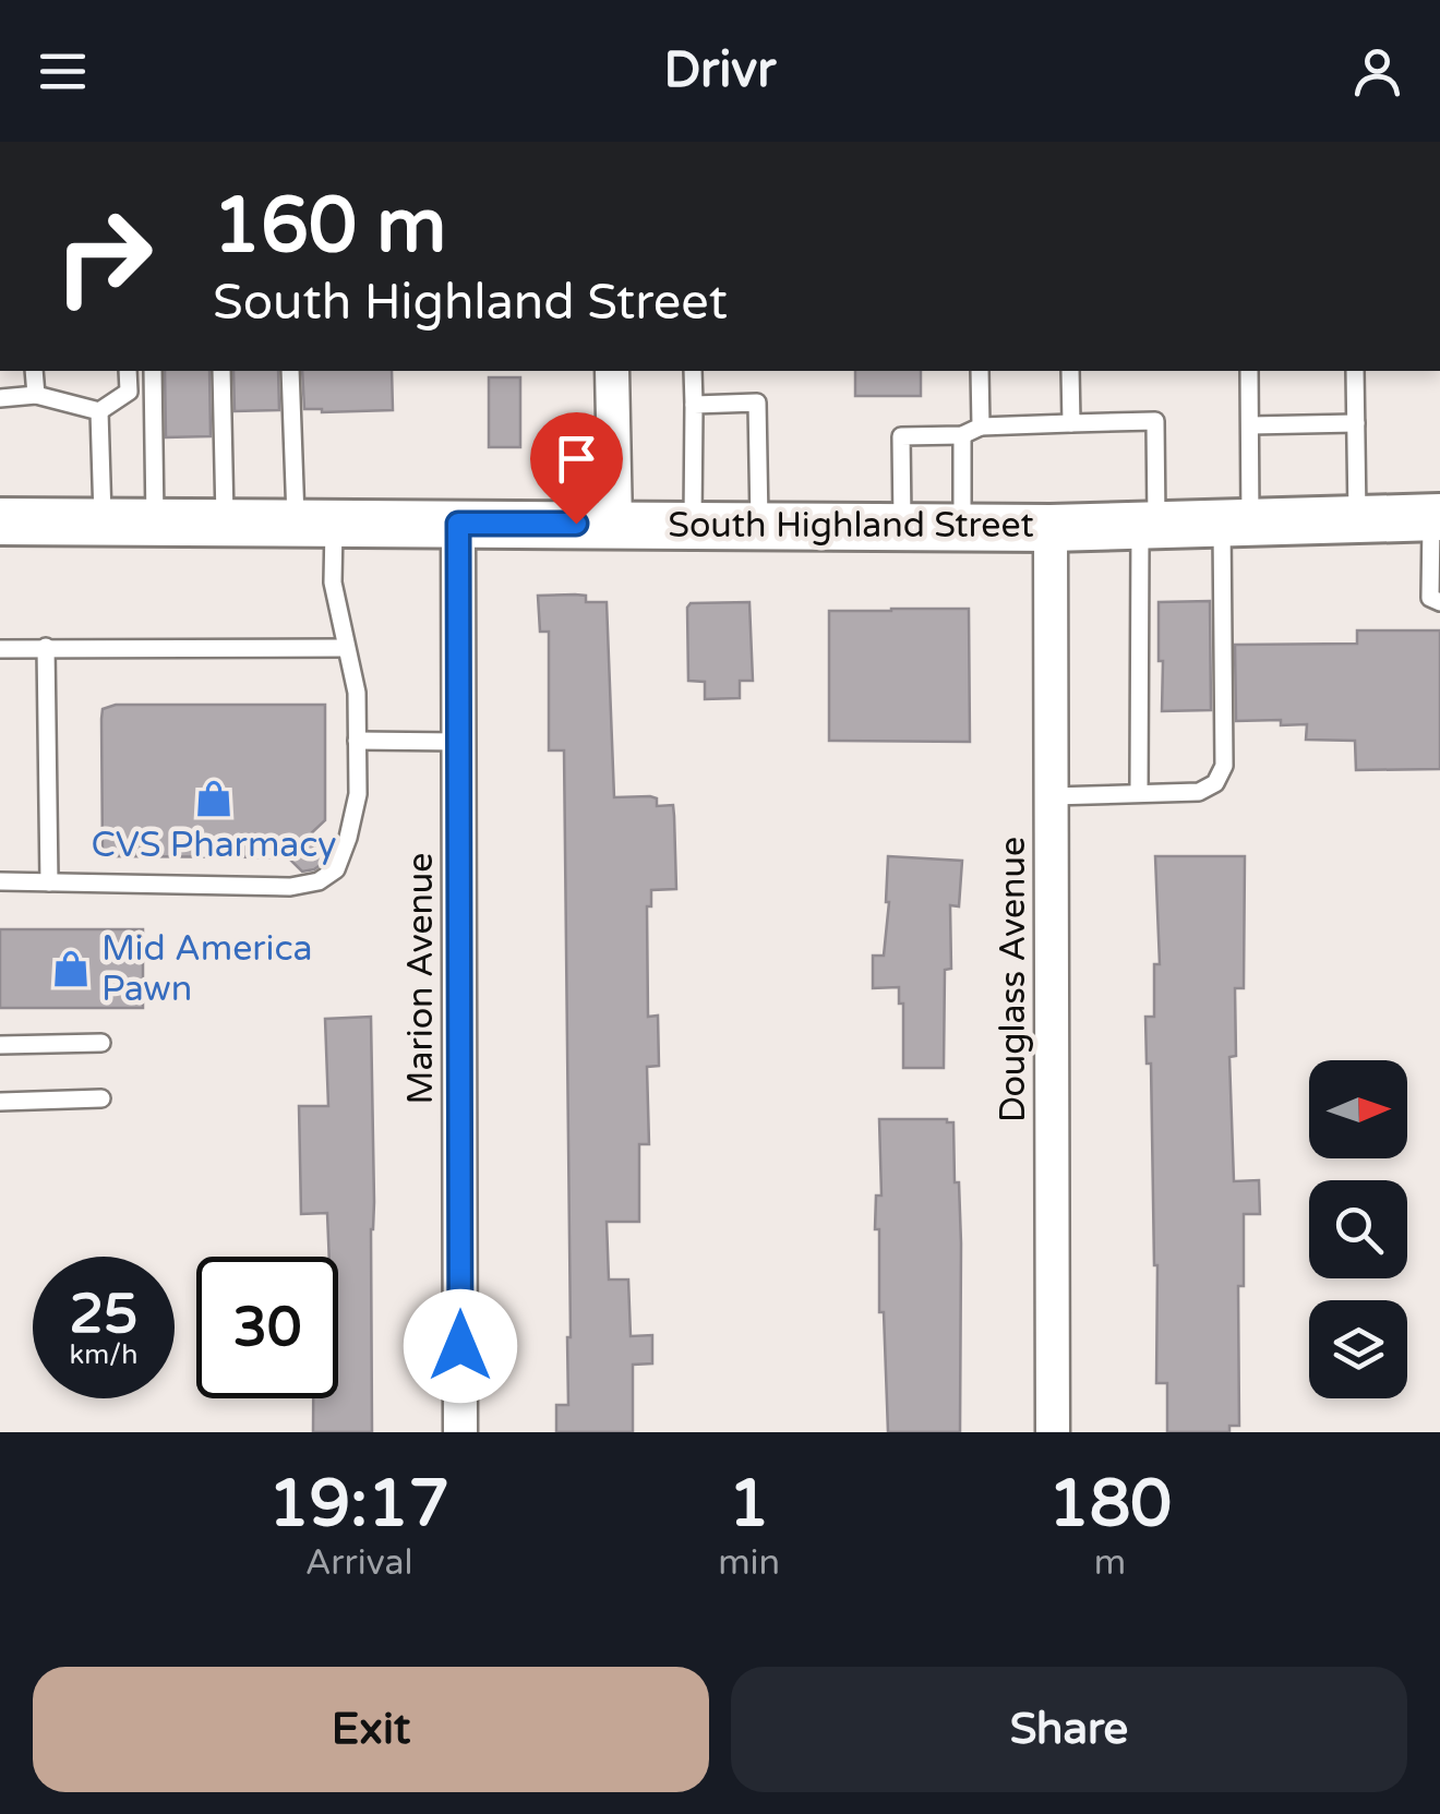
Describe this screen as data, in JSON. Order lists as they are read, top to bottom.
{
  "streets": {
    "main road": ["South Highland Street"],
    "street": ["Marion Avenue", "Douglass Avenue"]
  },
  "crossings": [
    ["South Highland Street", "Marion Avenue"],
    ["South Highland Street", "Douglass Avenue"]
  ],
  "places": {
    "shop": ["CVS Pharmacy", "Mid America Pawn"]
  },
  "north": "right",
  "page": {
    "header": "Drivr",
    "turn": ["160 m", "South Highland Street"],
    "speed": "25 km/h",
    "limit": "30",
    "eta": [
      "19:17",
      "Arrival",
      "1",
      "min",
      "180",
      "m"
    ],
    "buttons": ["Exit", "Share"]
  }
}
